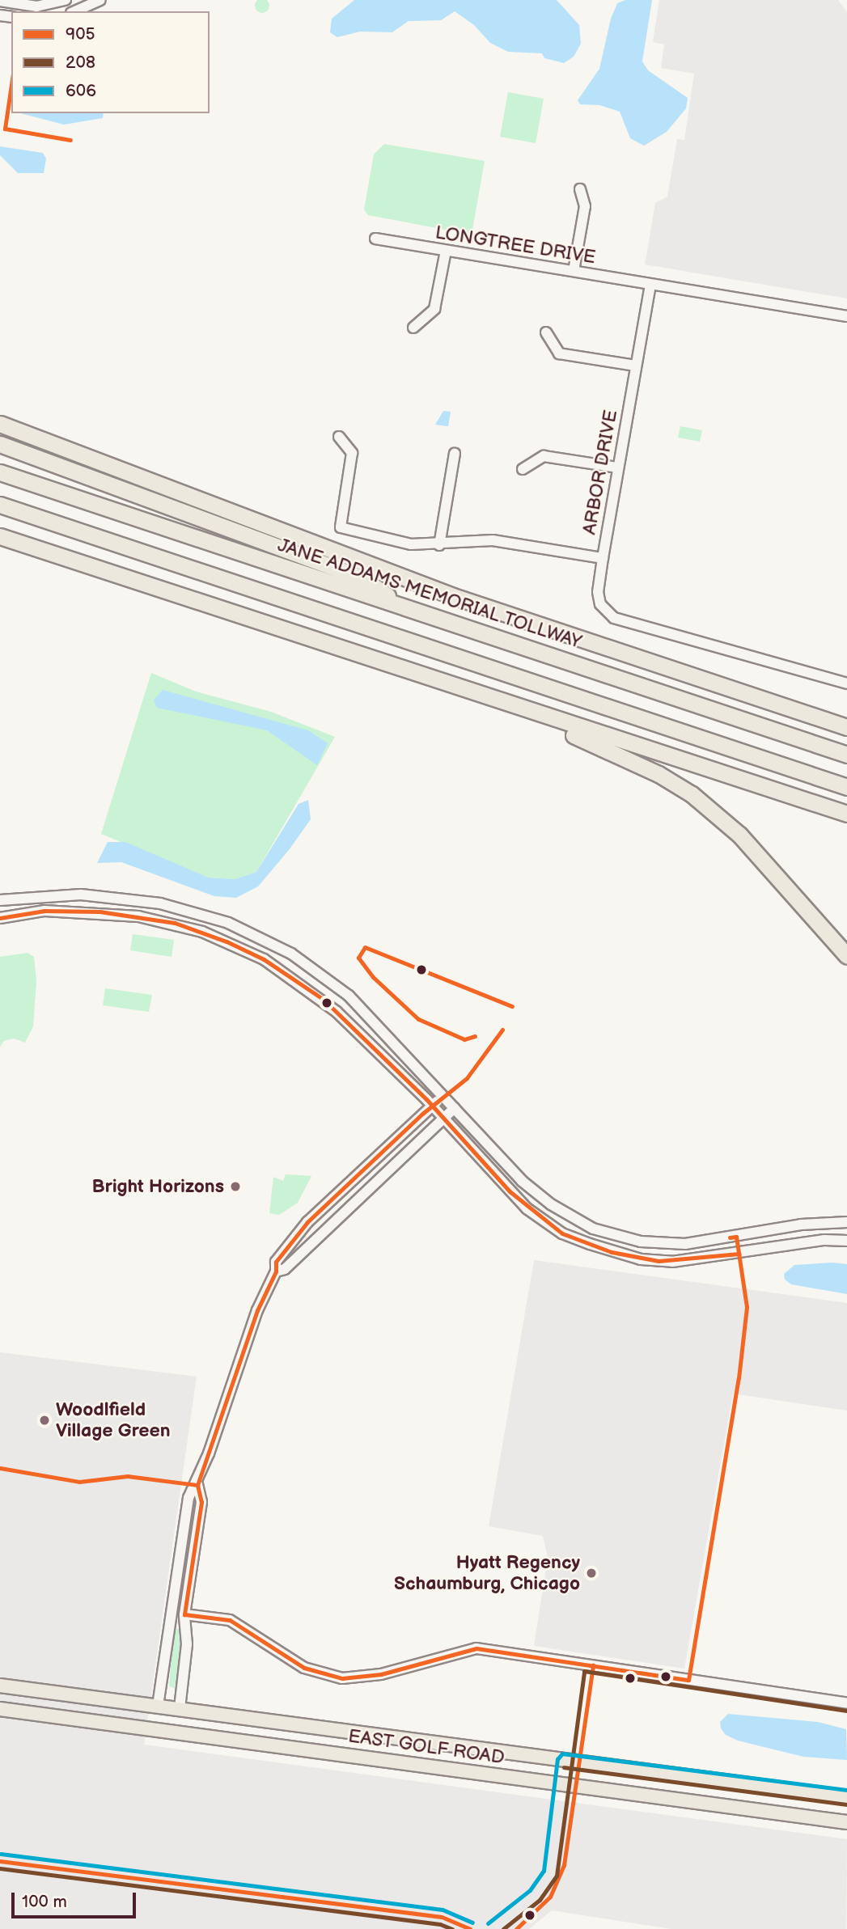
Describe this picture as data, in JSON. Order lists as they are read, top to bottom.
{
  "streets": {
    "highway": ["JANE ADDAMS MEMORIAL TOLLWAY"],
    "main road": ["EAST GOLF ROAD"],
    "street": ["LONGTREE DRIVE", "ARBOR DRIVE"]
  },
  "crossings": [
    ["LONGTREE DRIVE", "ARBOR DRIVE"]
  ],
  "places": ["Bright Horizons", "Woodlfield Village Green", "Hyatt Regency Schaumburg, Chicago"],
  "lines": ["transit line 905", "transit line 208", "transit line 606"],
  "legend": ["905", "208", "606"],
  "scale_bar": "100 m"
}
